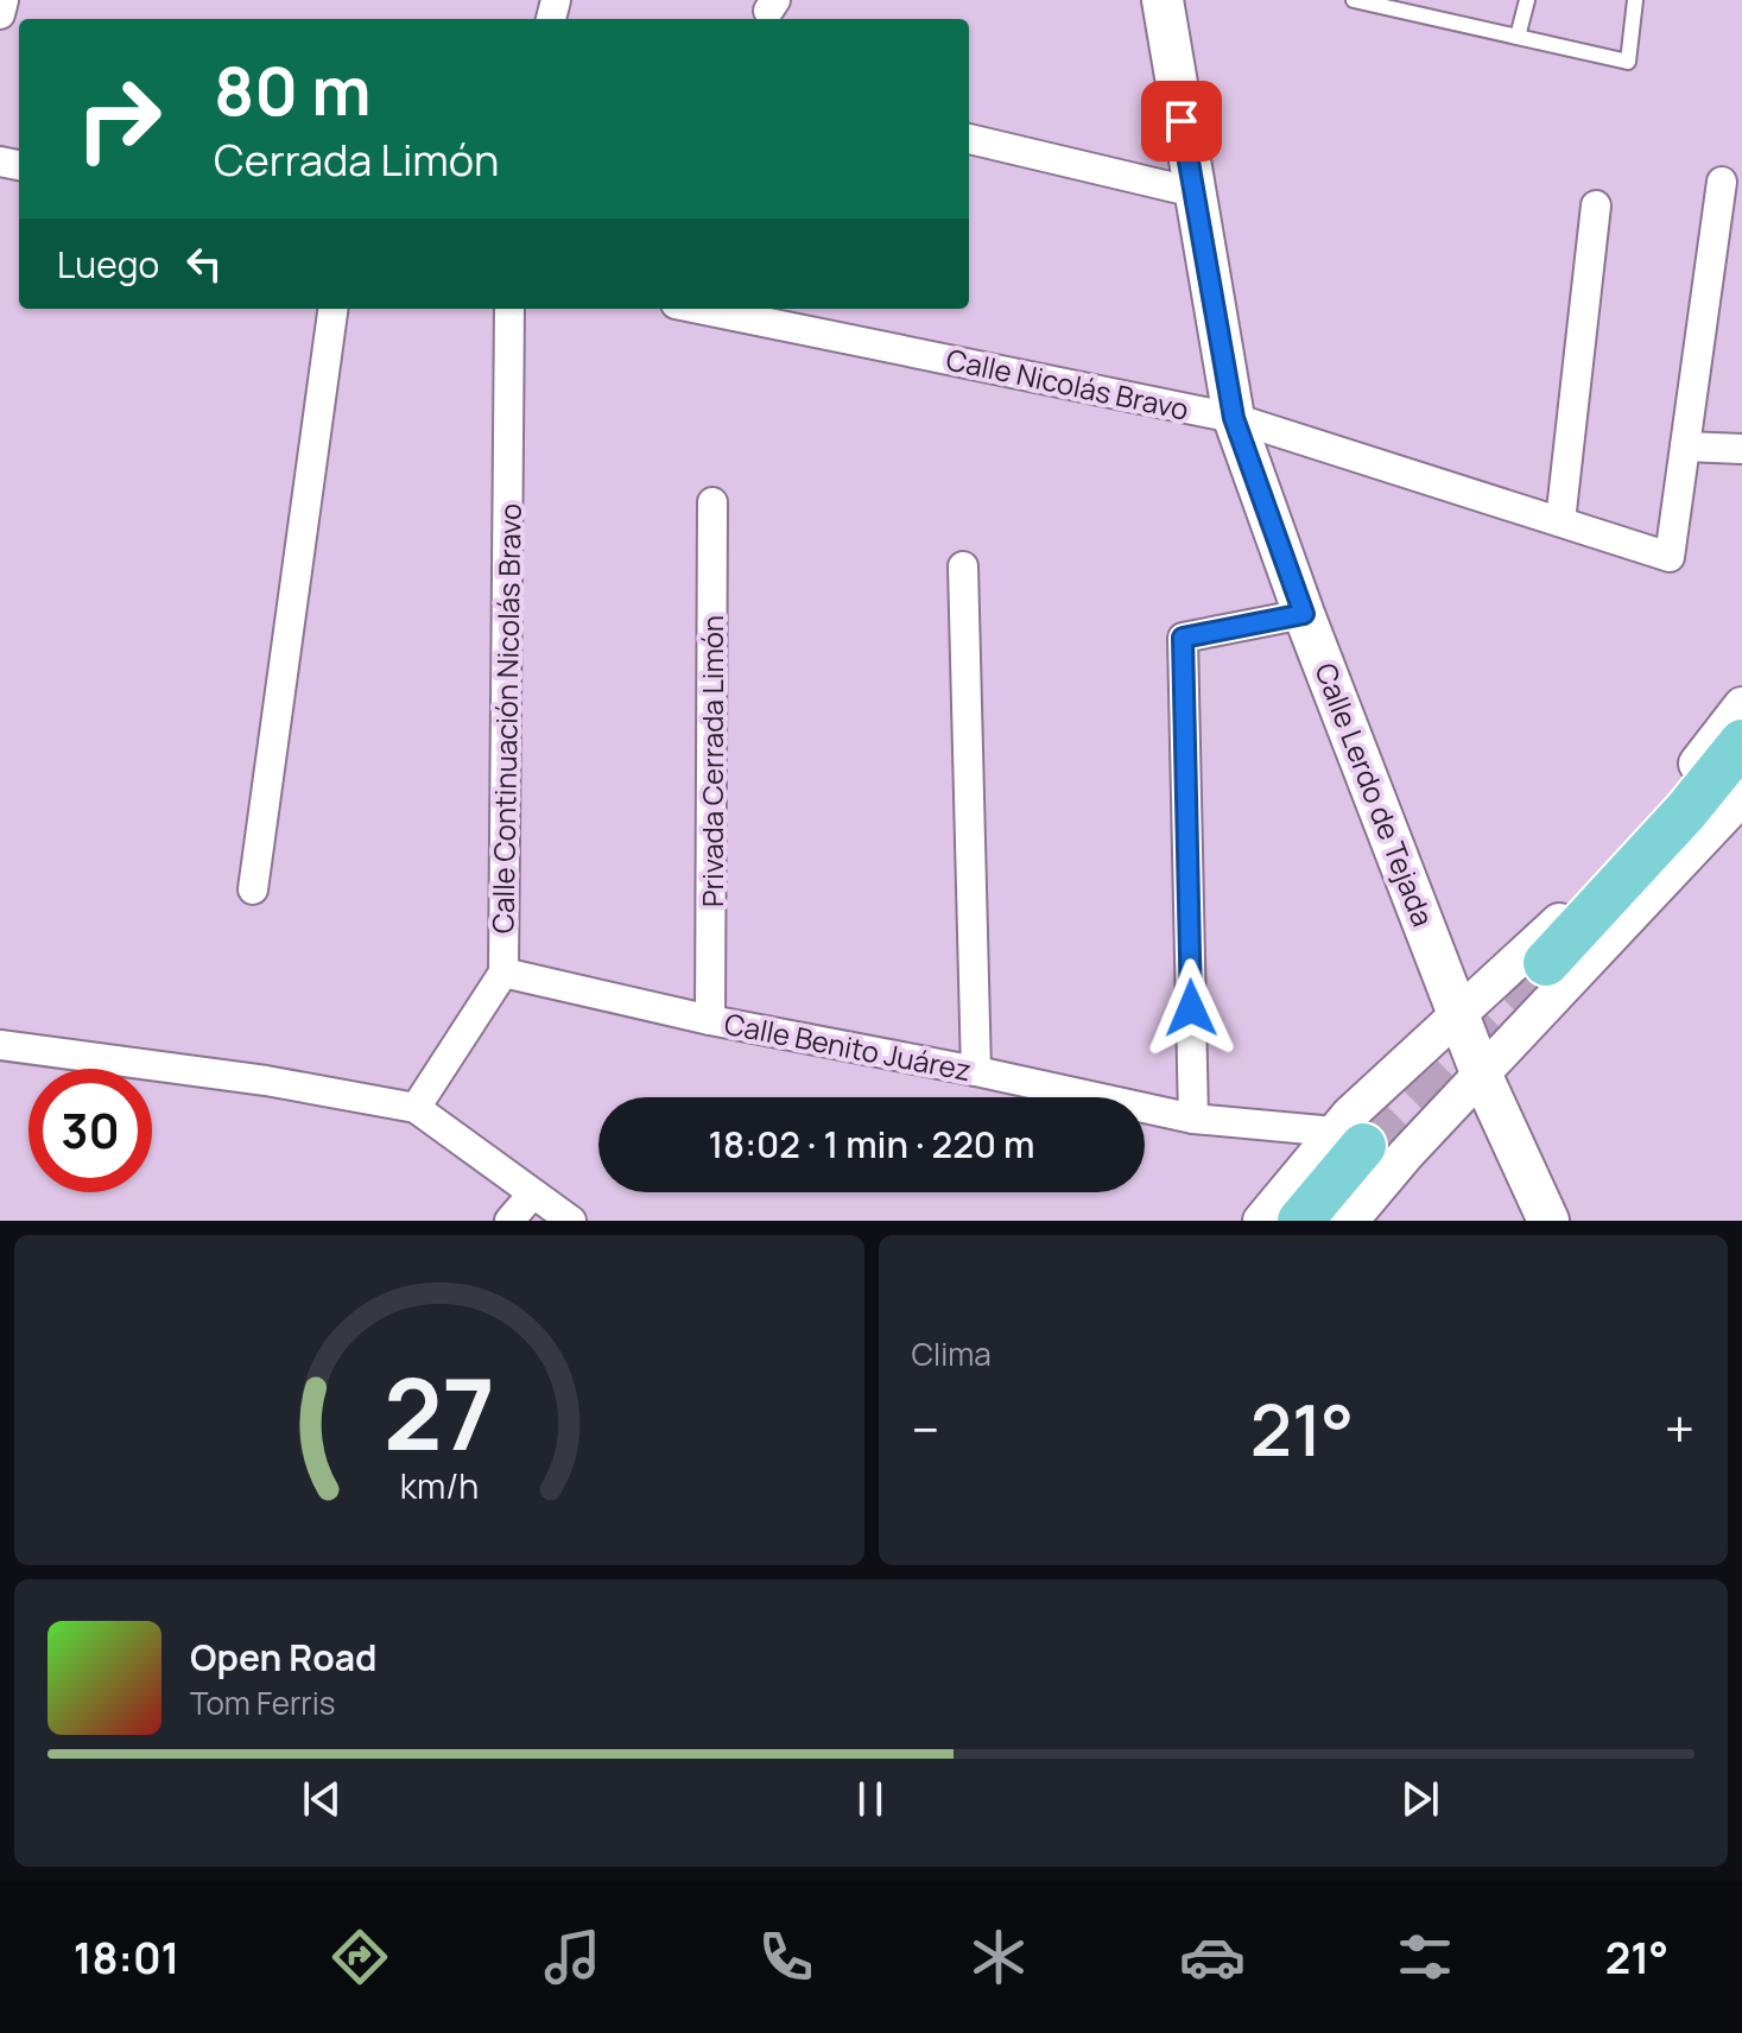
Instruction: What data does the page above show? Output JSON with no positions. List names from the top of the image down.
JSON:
{
  "streets": {
    "main road": ["Calle Lerdo de Tejada"],
    "street": [
      "Calle Nicolás Bravo",
      "Calle Continuación Nicolás Bravo",
      "Privada Cerrada Limón",
      "Calle Benito Juárez"
    ]
  },
  "crossings": [
    ["Calle Nicolás Bravo", "Calle Lerdo de Tejada"],
    ["Calle Continuación Nicolás Bravo", "Calle Benito Juárez"],
    ["Privada Cerrada Limón", "Calle Benito Juárez"]
  ],
  "page": {
    "turn": ["80 m", "Cerrada Limón"],
    "then": "Luego",
    "limit": "30",
    "trip": "18:02 · 1 min · 220 m",
    "tile": "Clima",
    "heat": ["−", "21°", "+"],
    "song": ["Open Road", "Tom Ferris"],
    "tabs": ["18:01", "21°"],
    "gauge": ["27", "km/h"]
  }
}
